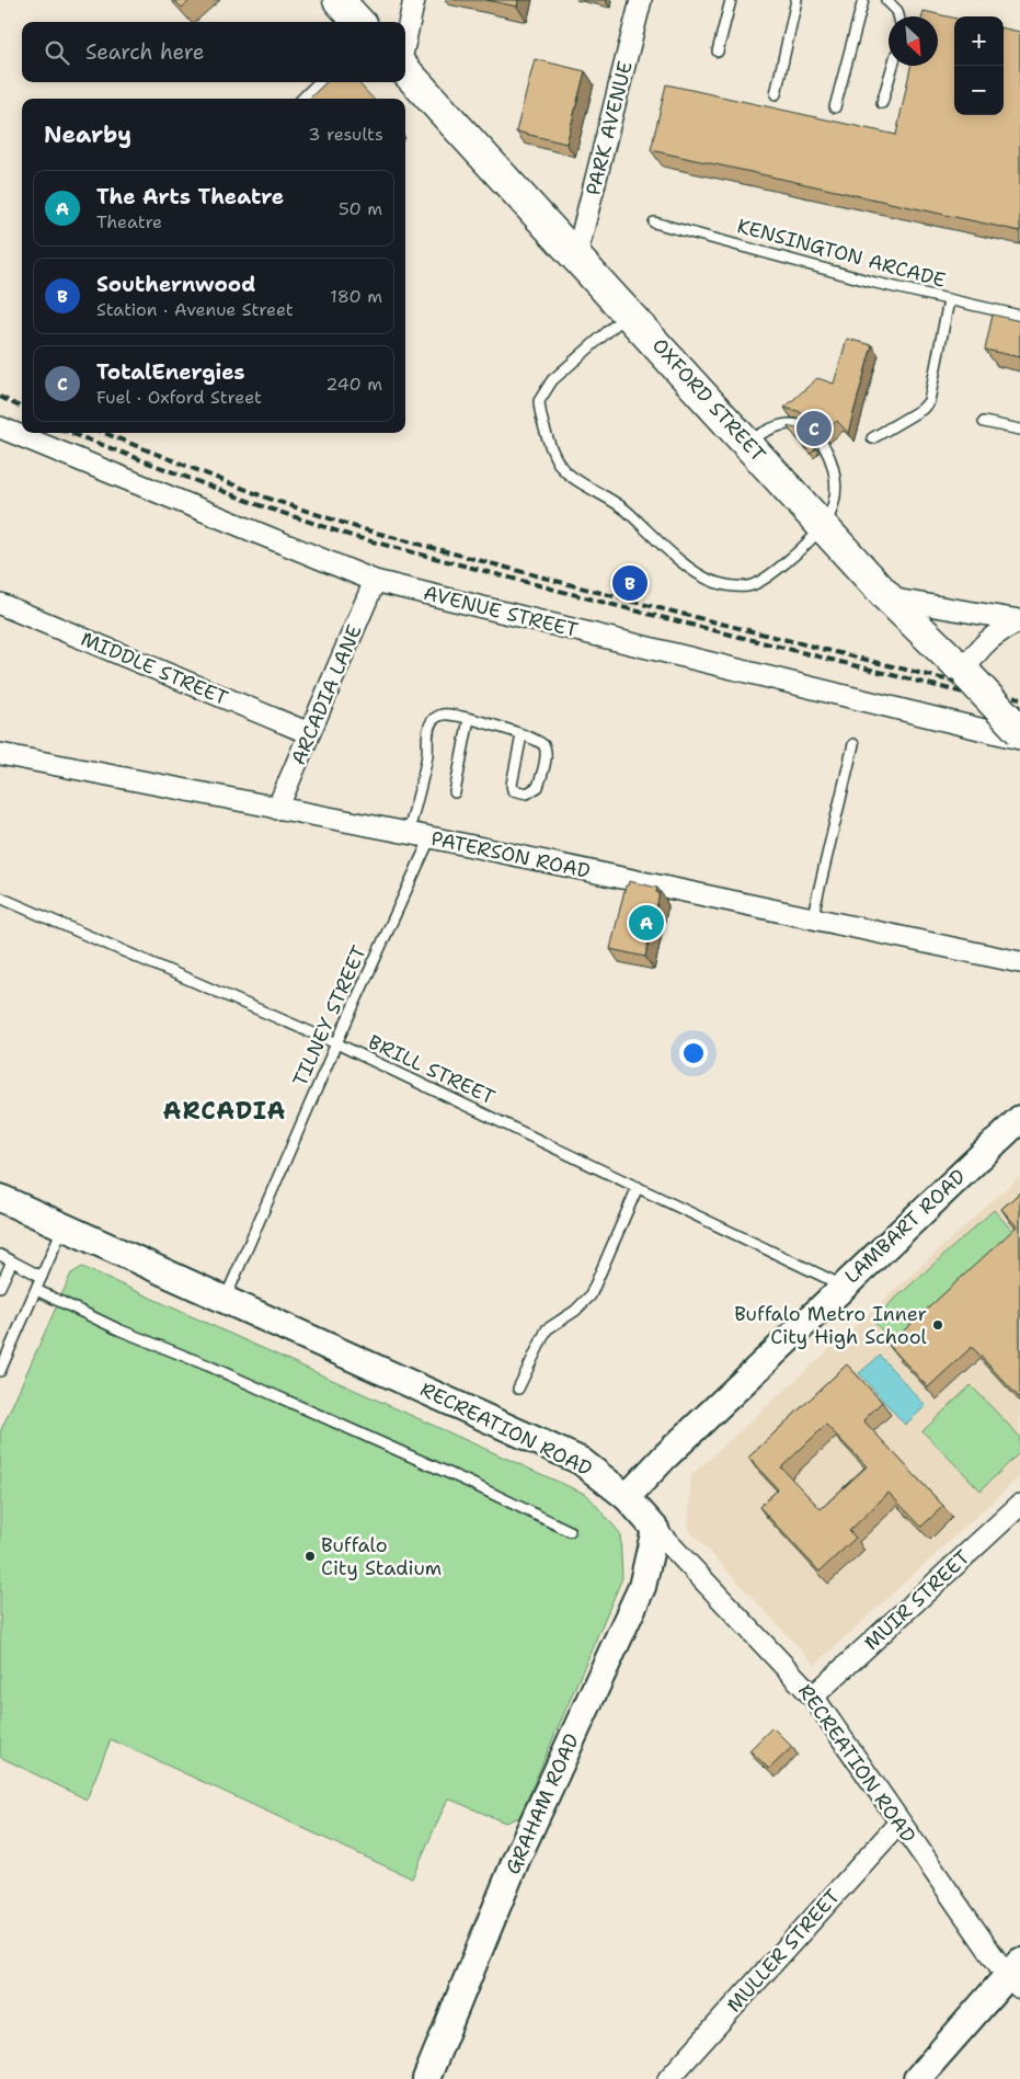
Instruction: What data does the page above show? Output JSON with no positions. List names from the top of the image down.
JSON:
{
  "streets": {
    "main road": ["OXFORD STREET"],
    "street": [
      "PARK AVENUE",
      "AVENUE STREET",
      "MIDDLE STREET",
      "ARCADIA LANE",
      "PATERSON ROAD",
      "LAMBART ROAD",
      "RECREATION ROAD",
      "MUIR STREET",
      "GRAHAM ROAD",
      "MULLER STREET"
    ],
    "lane": ["KENSINGTON ARCADE", "TILNEY STREET", "BRILL STREET"]
  },
  "crossings": [
    ["PARK AVENUE", "OXFORD STREET"],
    ["AVENUE STREET", "ARCADIA LANE"],
    ["MIDDLE STREET", "ARCADIA LANE"],
    ["ARCADIA LANE", "PATERSON ROAD"],
    ["PATERSON ROAD", "TILNEY STREET"],
    ["TILNEY STREET", "BRILL STREET"],
    ["TILNEY STREET", "RECREATION ROAD"],
    ["BRILL STREET", "LAMBART ROAD"],
    ["LAMBART ROAD", "RECREATION ROAD"],
    ["RECREATION ROAD", "MUIR STREET"],
    ["RECREATION ROAD", "GRAHAM ROAD"],
    ["RECREATION ROAD", "MULLER STREET"]
  ],
  "districts": ["ARCADIA"],
  "places": ["Buffalo Metro Inner City High School", "Buffalo City Stadium"],
  "north": "bottom right",
  "page": {
    "map_buttons": ["+", "−"],
    "search": "Search here",
    "heading": ["Nearby", "3 results"],
    "list": [
      {
        "mark": "A",
        "name": "The Arts Theatre",
        "note": "Theatre",
        "value": "50 m"
      },
      {
        "mark": "B",
        "name": "Southernwood",
        "note": "Station · Avenue Street",
        "value": "180 m"
      },
      {
        "mark": "C",
        "name": "TotalEnergies",
        "note": "Fuel · Oxford Street",
        "value": "240 m"
      }
    ],
    "pins": ["C", "B", "A"]
  }
}
